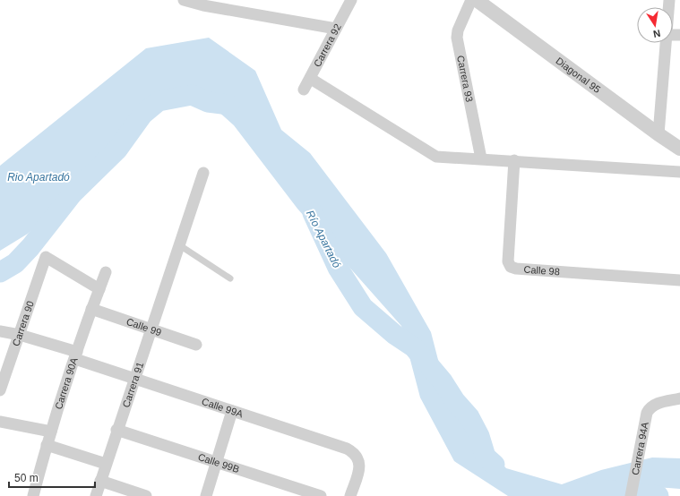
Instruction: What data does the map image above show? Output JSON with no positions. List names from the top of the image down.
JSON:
{
  "streets": {
    "street": [
      "Carrera 92",
      "Diagonal 95",
      "Carrera 93",
      "Calle 98",
      "Carrera 90",
      "Calle 99",
      "Carrera 90A",
      "Carrera 91",
      "Calle 99A",
      "Carrera 94A",
      "Calle 99B"
    ]
  },
  "crossings": [
    ["Carrera 90", "Carrera 90A"],
    ["Carrera 90", "Calle 99A"],
    ["Calle 99", "Carrera 90A"],
    ["Calle 99", "Carrera 91"],
    ["Carrera 90A", "Calle 99A"],
    ["Carrera 91", "Calle 99A"],
    ["Carrera 91", "Calle 99B"]
  ],
  "water": ["Rio Apartadó", "Río Apartadó"],
  "scale_bar": "50 m",
  "north": "bottom"
}
